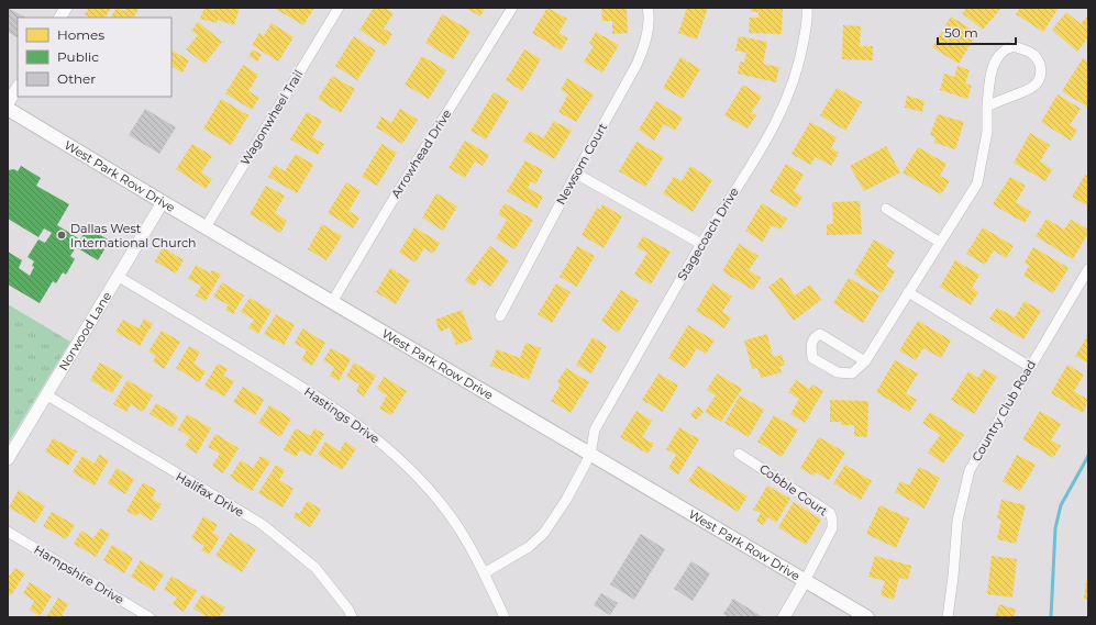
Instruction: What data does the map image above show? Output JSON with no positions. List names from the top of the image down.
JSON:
{
  "streets": {
    "main road": ["West Park Row Drive"],
    "street": [
      "Wagonwheel Trail",
      "Arrowhead Drive",
      "Newsom Court",
      "Stagecoach Drive",
      "Norwood Lane",
      "Country Club Road",
      "Hastings Drive",
      "Cobble Court",
      "Halifax Drive",
      "Hampshire Drive"
    ]
  },
  "crossings": [
    ["Wagonwheel Trail", "West Park Row Drive"],
    ["Arrowhead Drive", "West Park Row Drive"],
    ["West Park Row Drive", "Stagecoach Drive"],
    ["West Park Row Drive", "Norwood Lane"],
    ["West Park Row Drive", "Cobble Court"],
    ["Stagecoach Drive", "Hastings Drive"],
    ["Norwood Lane", "Hastings Drive"],
    ["Norwood Lane", "Halifax Drive"]
  ],
  "places": ["Dallas West International Church"],
  "legend": ["Homes", "Public", "Other"],
  "scale_bar": "50 m"
}
